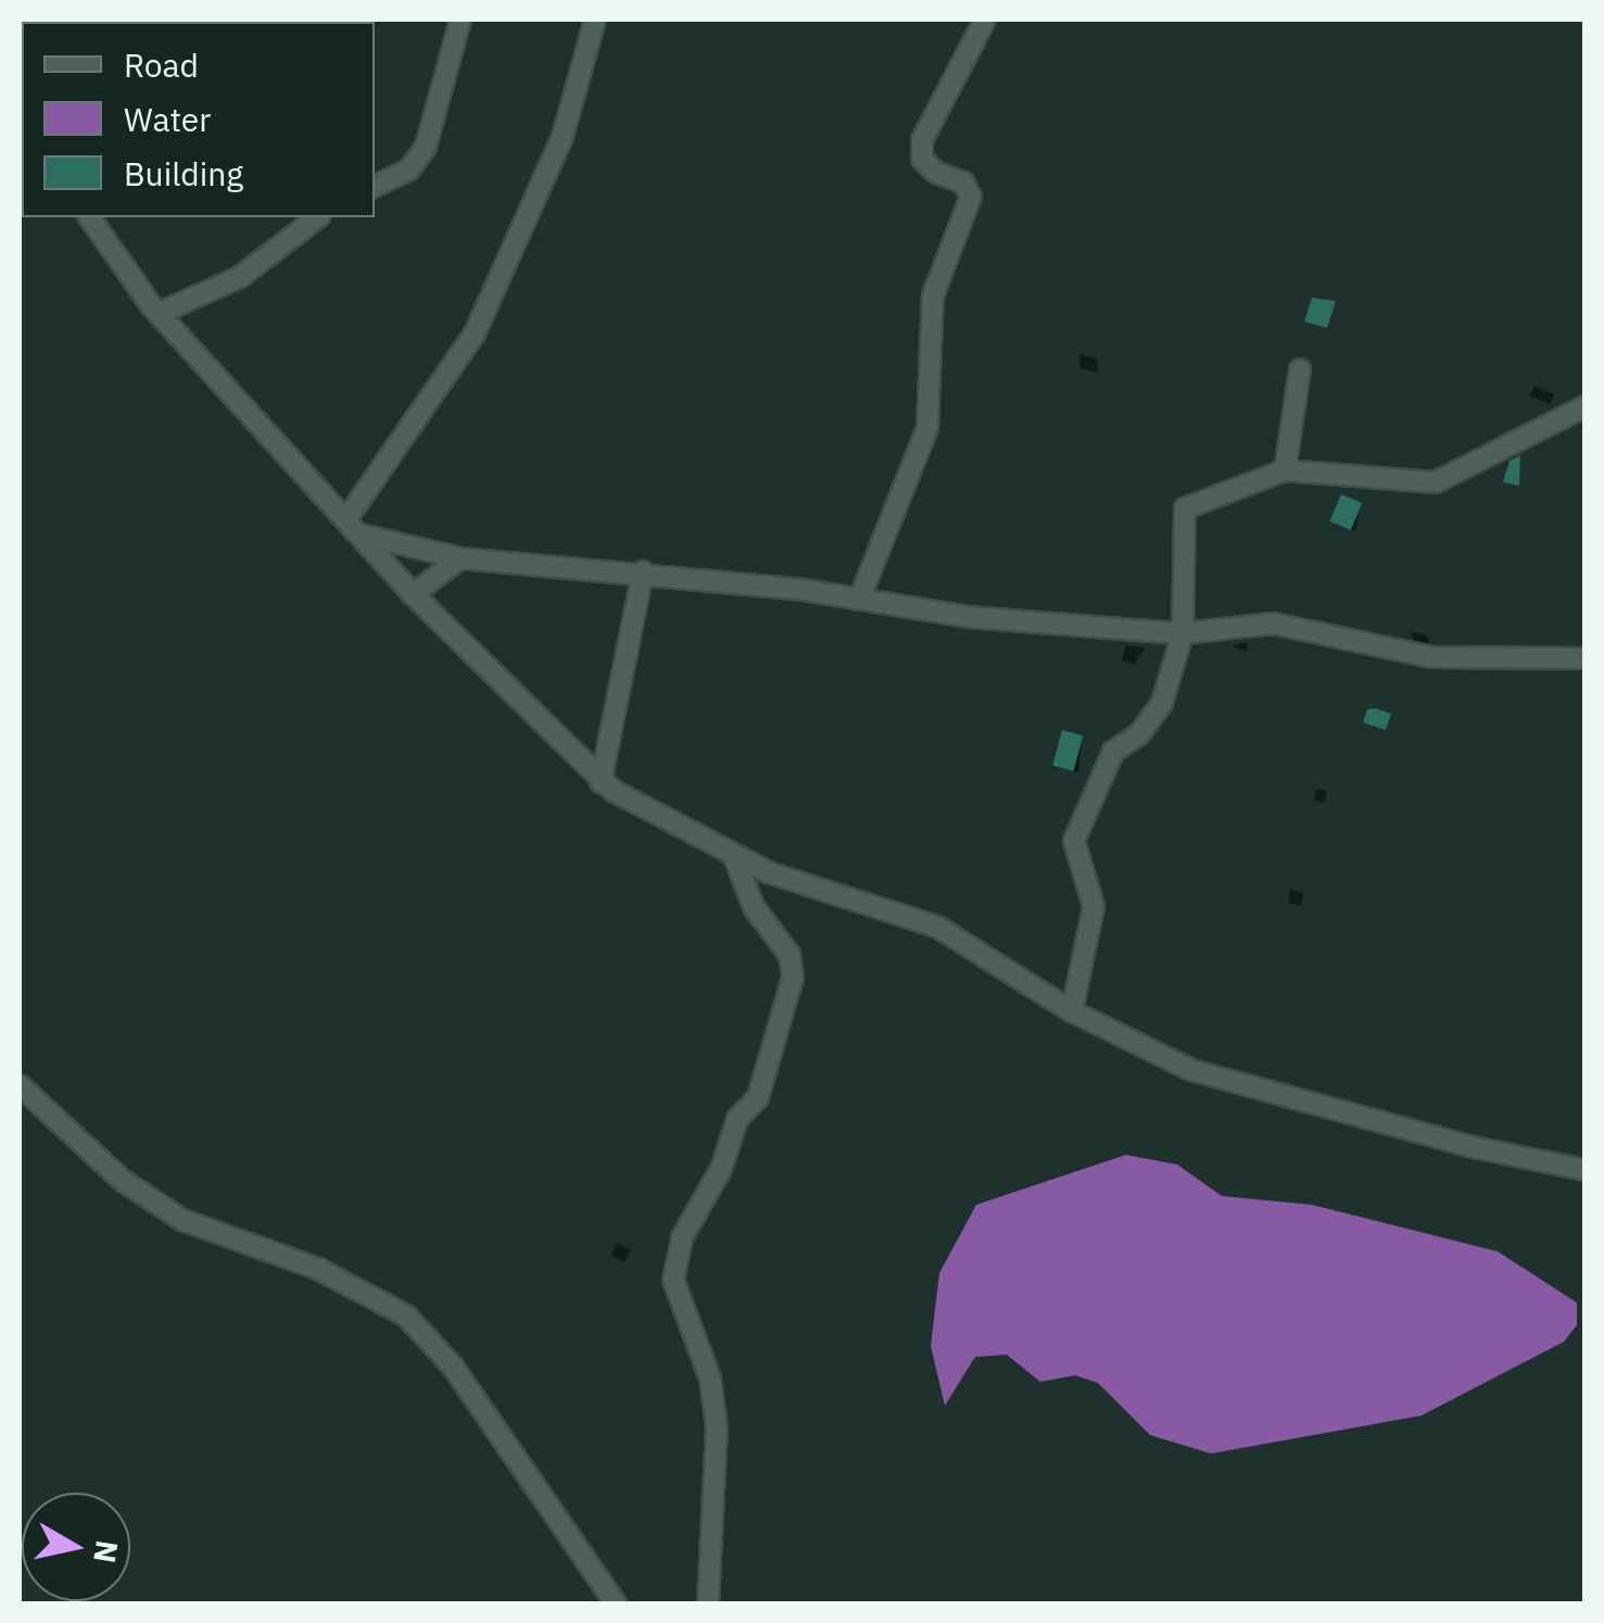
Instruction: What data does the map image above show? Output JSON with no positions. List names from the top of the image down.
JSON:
{
  "legend": ["Road", "Water", "Building"],
  "north": "right"
}
